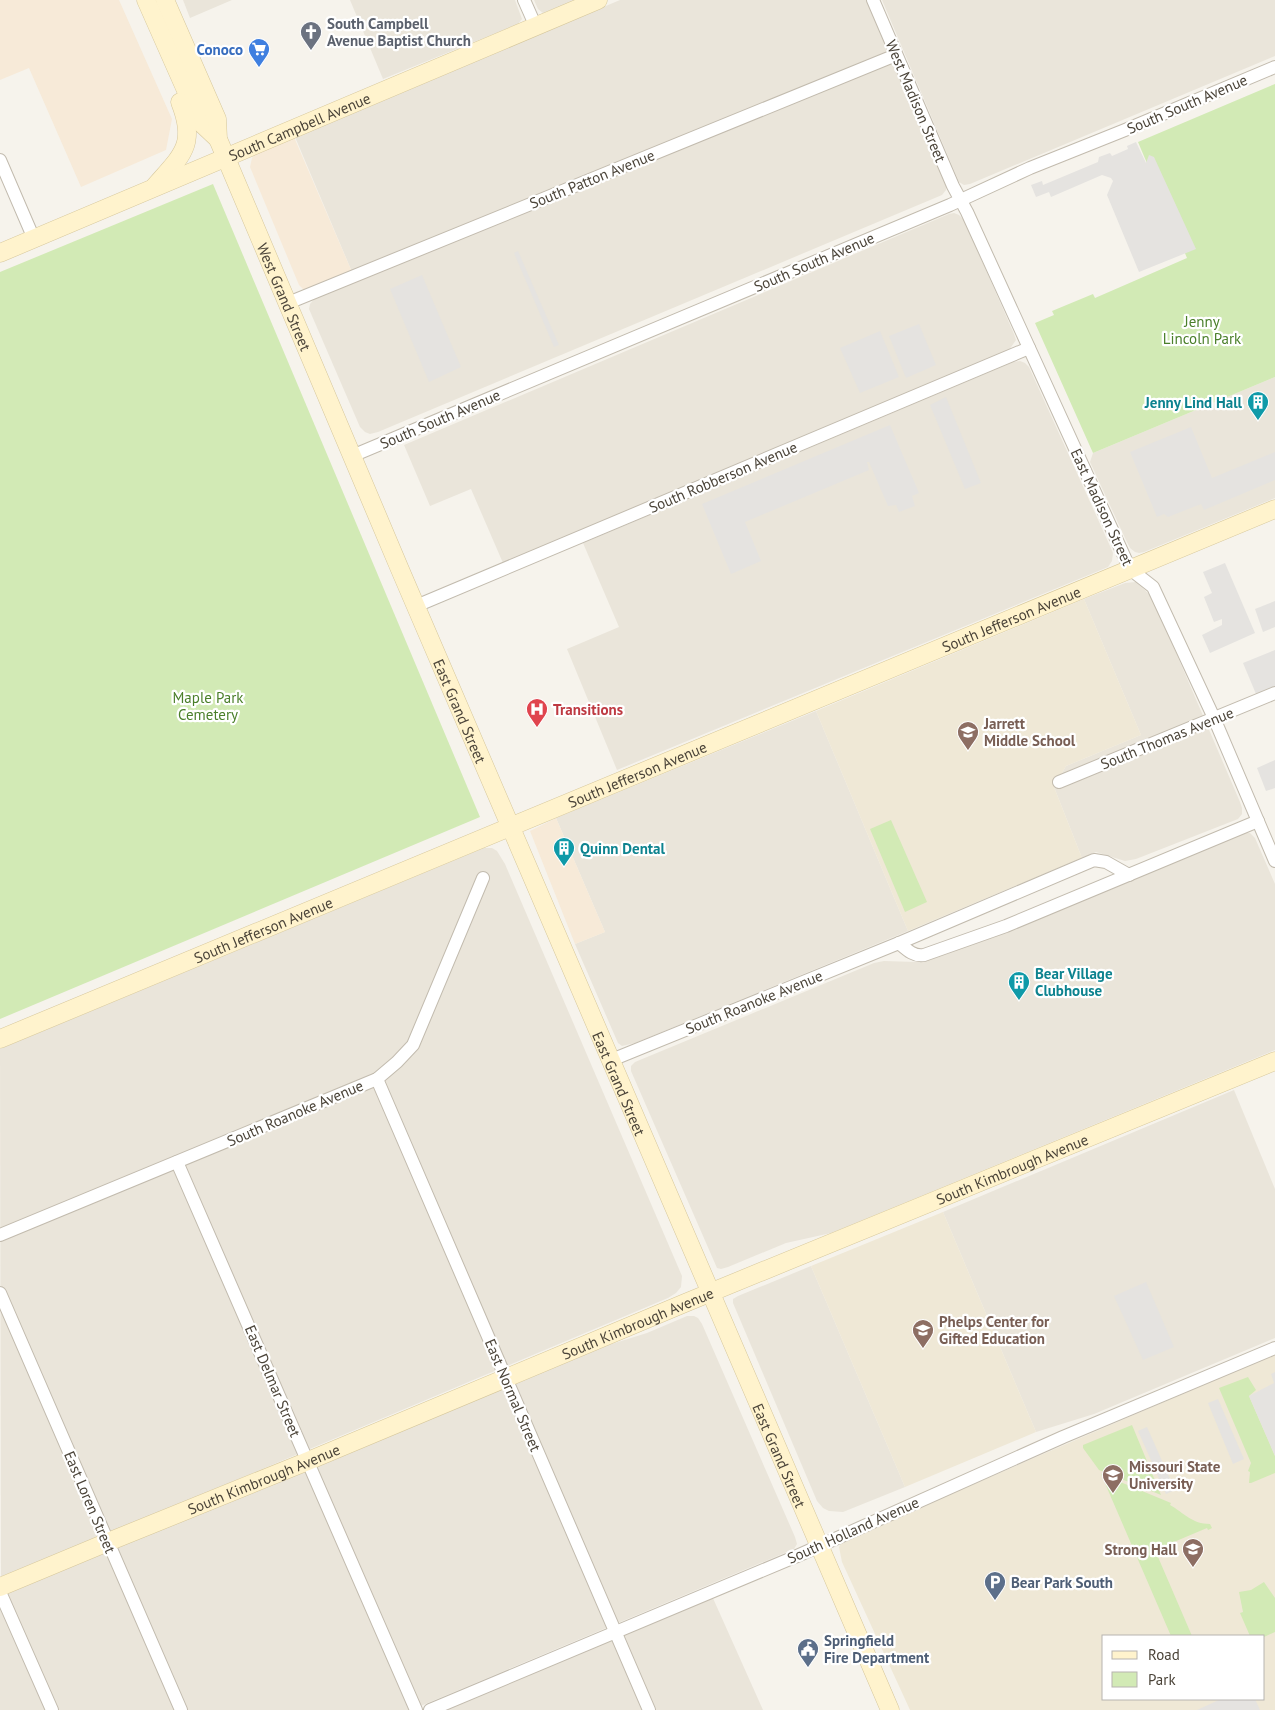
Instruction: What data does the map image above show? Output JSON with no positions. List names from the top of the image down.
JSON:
{
  "streets": {
    "main road": [
      "South Campbell Avenue",
      "West Grand Street",
      "South Jefferson Avenue",
      "East Grand Street",
      "South Kimbrough Avenue"
    ],
    "street": [
      "West Madison Street",
      "South South Avenue",
      "South Patton Avenue",
      "South Robberson Avenue",
      "East Madison Street",
      "South Thomas Avenue",
      "South Roanoke Avenue",
      "East Delmar Street",
      "East Normal Street",
      "East Loren Street",
      "South Holland Avenue"
    ]
  },
  "crossings": [
    ["West Madison Street", "South South Avenue"],
    ["West Madison Street", "South Patton Avenue"],
    ["West Madison Street", "East Madison Street"],
    ["South South Avenue", "West Grand Street"],
    ["South South Avenue", "East Madison Street"],
    ["South South Avenue", "East Grand Street"],
    ["South Campbell Avenue", "West Grand Street"],
    ["South Patton Avenue", "West Grand Street"],
    ["West Grand Street", "East Grand Street"],
    ["South Robberson Avenue", "East Madison Street"],
    ["South Robberson Avenue", "East Grand Street"],
    ["East Madison Street", "South Jefferson Avenue"],
    ["East Madison Street", "South Thomas Avenue"],
    ["South Jefferson Avenue", "East Grand Street"],
    ["East Grand Street", "South Roanoke Avenue"],
    ["East Grand Street", "South Kimbrough Avenue"],
    ["East Grand Street", "South Holland Avenue"],
    ["South Roanoke Avenue", "East Delmar Street"],
    ["South Roanoke Avenue", "East Normal Street"],
    ["South Kimbrough Avenue", "East Delmar Street"],
    ["South Kimbrough Avenue", "East Normal Street"],
    ["South Kimbrough Avenue", "East Loren Street"],
    ["East Normal Street", "South Holland Avenue"]
  ],
  "parks": ["Jenny Lincoln Park", "Maple Park Cemetery"],
  "places": {
    "church": ["South Campbell Avenue Baptist Church"],
    "supermarket": ["Conoco"],
    "building": ["Jenny Lind Hall", "Quinn Dental", "Bear Village Clubhouse"],
    "hospital": ["Transitions"],
    "school or university": [
      "Jarrett Middle School",
      "Phelps Center for Gifted Education",
      "Missouri State University",
      "Strong Hall"
    ],
    "parking": ["Bear Park South"],
    "public building": ["Springfield Fire Department"]
  },
  "legend": ["Road", "Park"]
}
